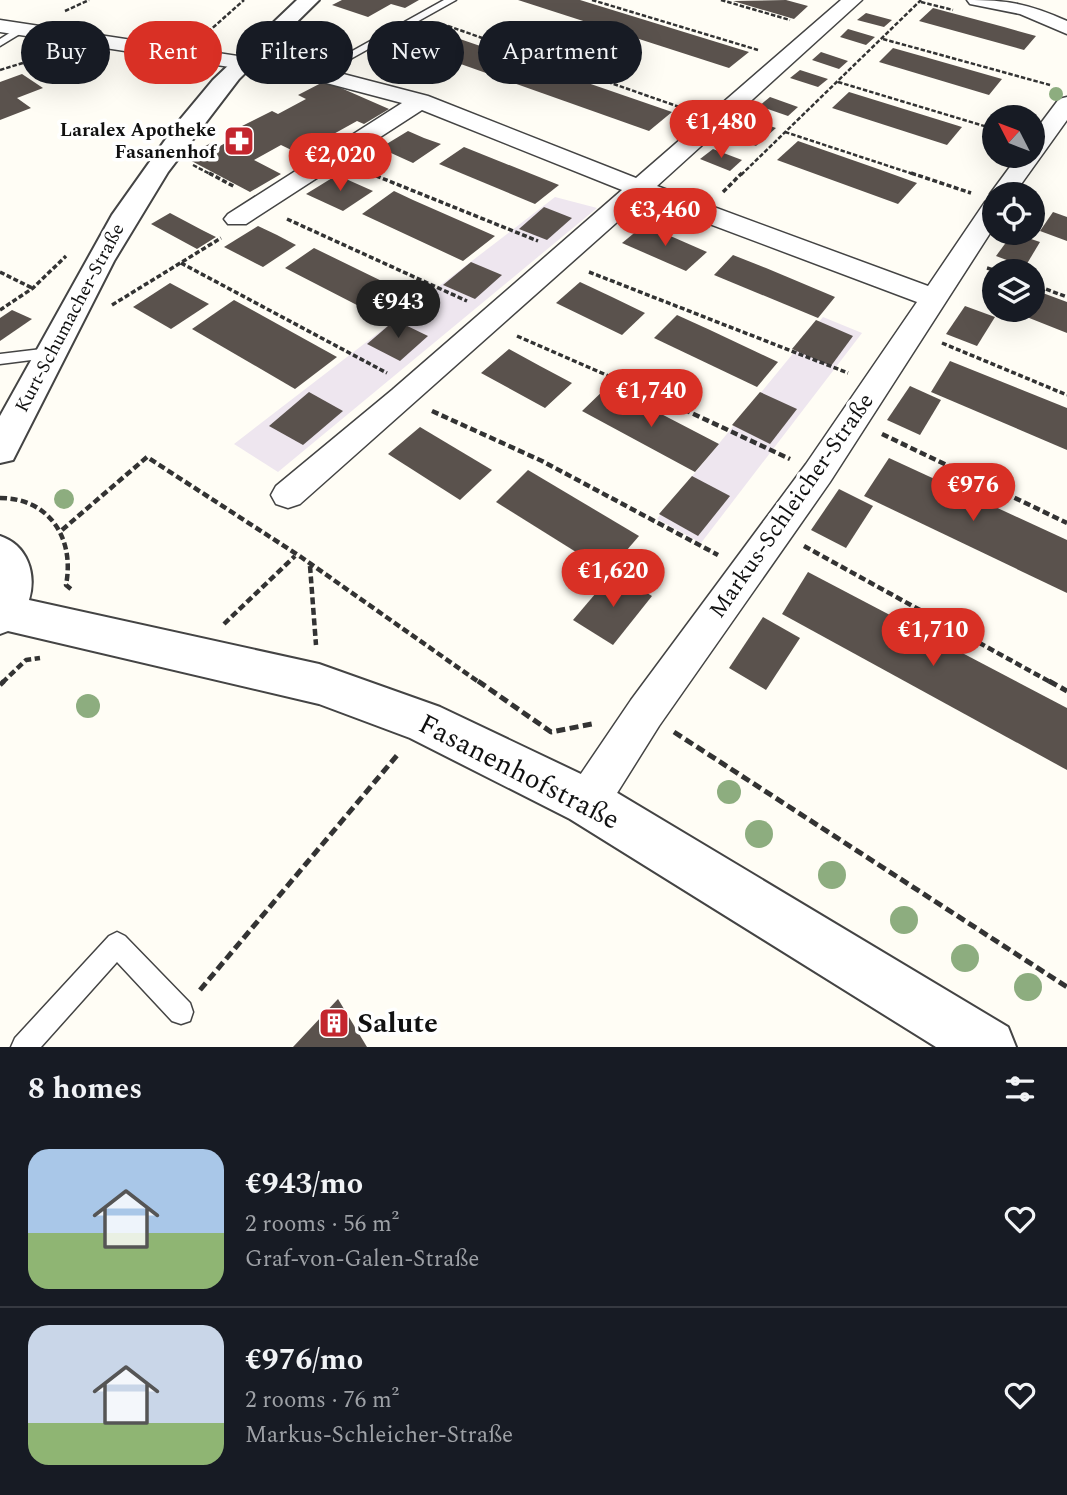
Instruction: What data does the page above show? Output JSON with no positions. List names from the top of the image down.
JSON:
{
  "streets": {
    "street": ["Kurt-Schumacher-Straße", "Markus-Schleicher-Straße", "Fasanenhofstraße"]
  },
  "crossings": [
    ["Markus-Schleicher-Straße", "Fasanenhofstraße"]
  ],
  "places": {
    "pharmacy": ["Laralex Apotheke Fasanenhof"],
    "building": ["Salute"]
  },
  "north": "top left",
  "page": {
    "chip": [
      "Buy",
      "Rent",
      "Filters",
      "New",
      "Apartment"
    ],
    "price": [
      "€1,480",
      "€2,020",
      "€3,460",
      "€943",
      "€1,740",
      "€976",
      "€1,620",
      "€1,710"
    ],
    "heading": "8 homes",
    "list": [
      {
        "name": "€943/mo",
        "note": "2 rooms · 56 m² · Graf-von-Galen-Straße"
      },
      {
        "name": "€976/mo",
        "note": "2 rooms · 76 m² · Markus-Schleicher-Straße"
      }
    ]
  }
}
